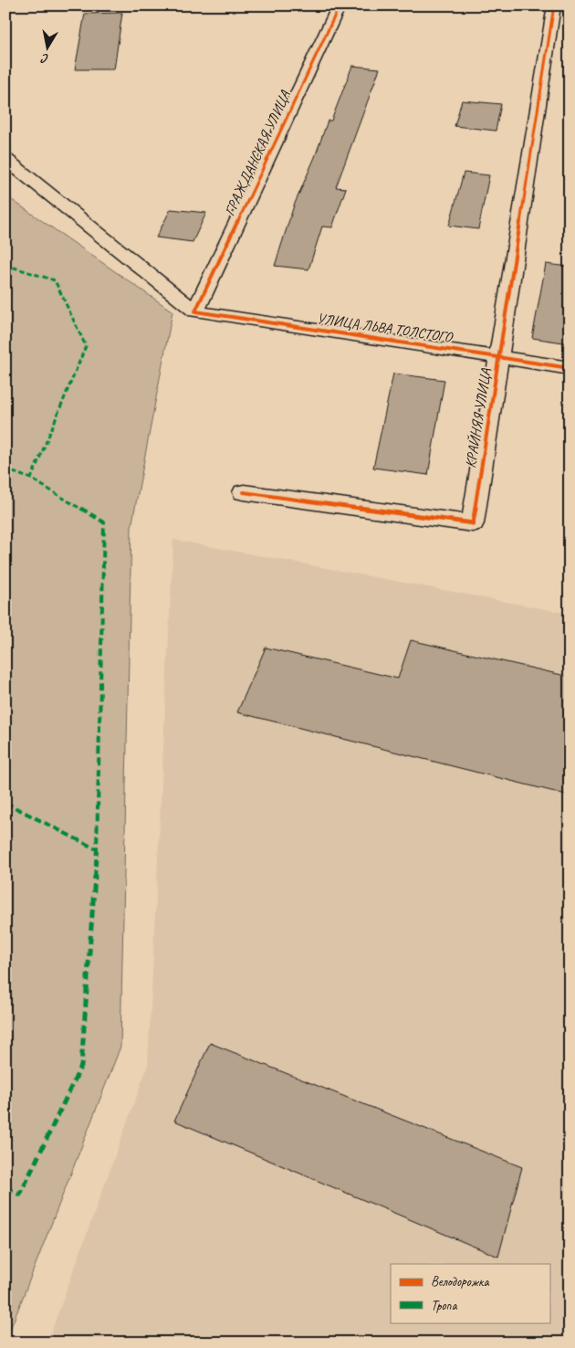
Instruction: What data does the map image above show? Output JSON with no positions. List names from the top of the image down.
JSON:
{
  "streets": {
    "street": ["ГРАЖДАНСКАЯ УЛИЦА", "УЛИЦА ЛЬВА ТОЛСТОГО", "КРАЙНЯЯ УЛИЦА"]
  },
  "crossings": [
    ["ГРАЖДАНСКАЯ УЛИЦА", "УЛИЦА ЛЬВА ТОЛСТОГО"],
    ["УЛИЦА ЛЬВА ТОЛСТОГО", "КРАЙНЯЯ УЛИЦА"]
  ],
  "legend": ["Велодорожка", "Тропа"],
  "north": "bottom"
}
